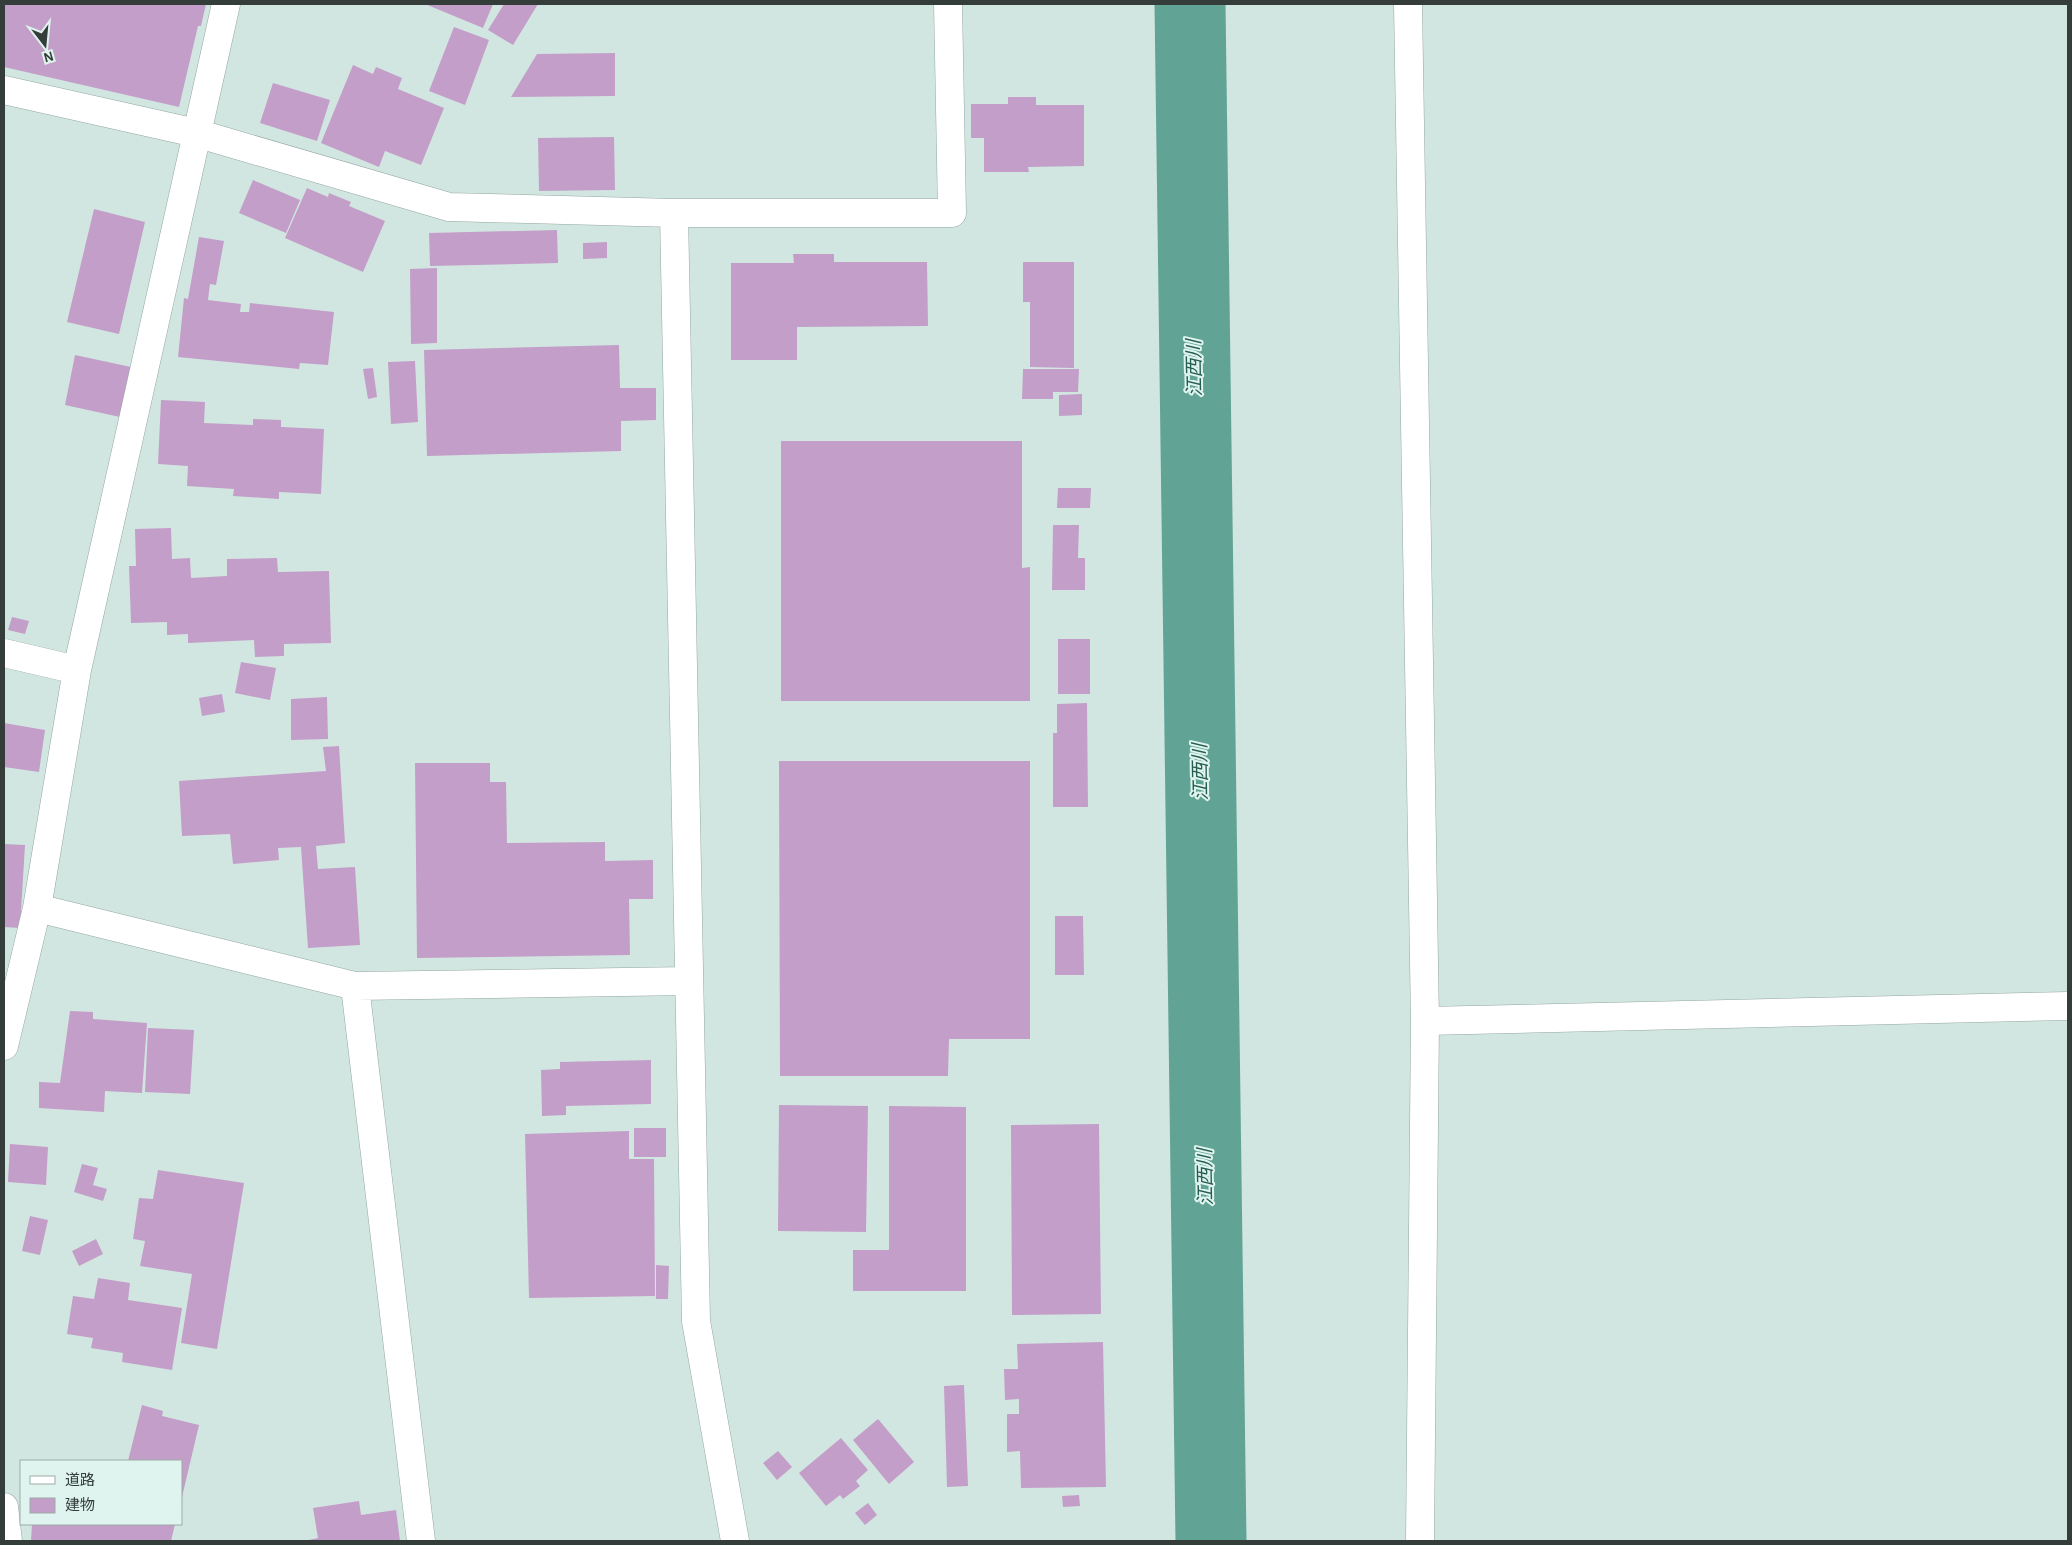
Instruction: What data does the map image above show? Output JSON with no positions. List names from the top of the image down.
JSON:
{
  "water": ["江西川"],
  "legend": ["道路", "建物"],
  "north": "bottom"
}
